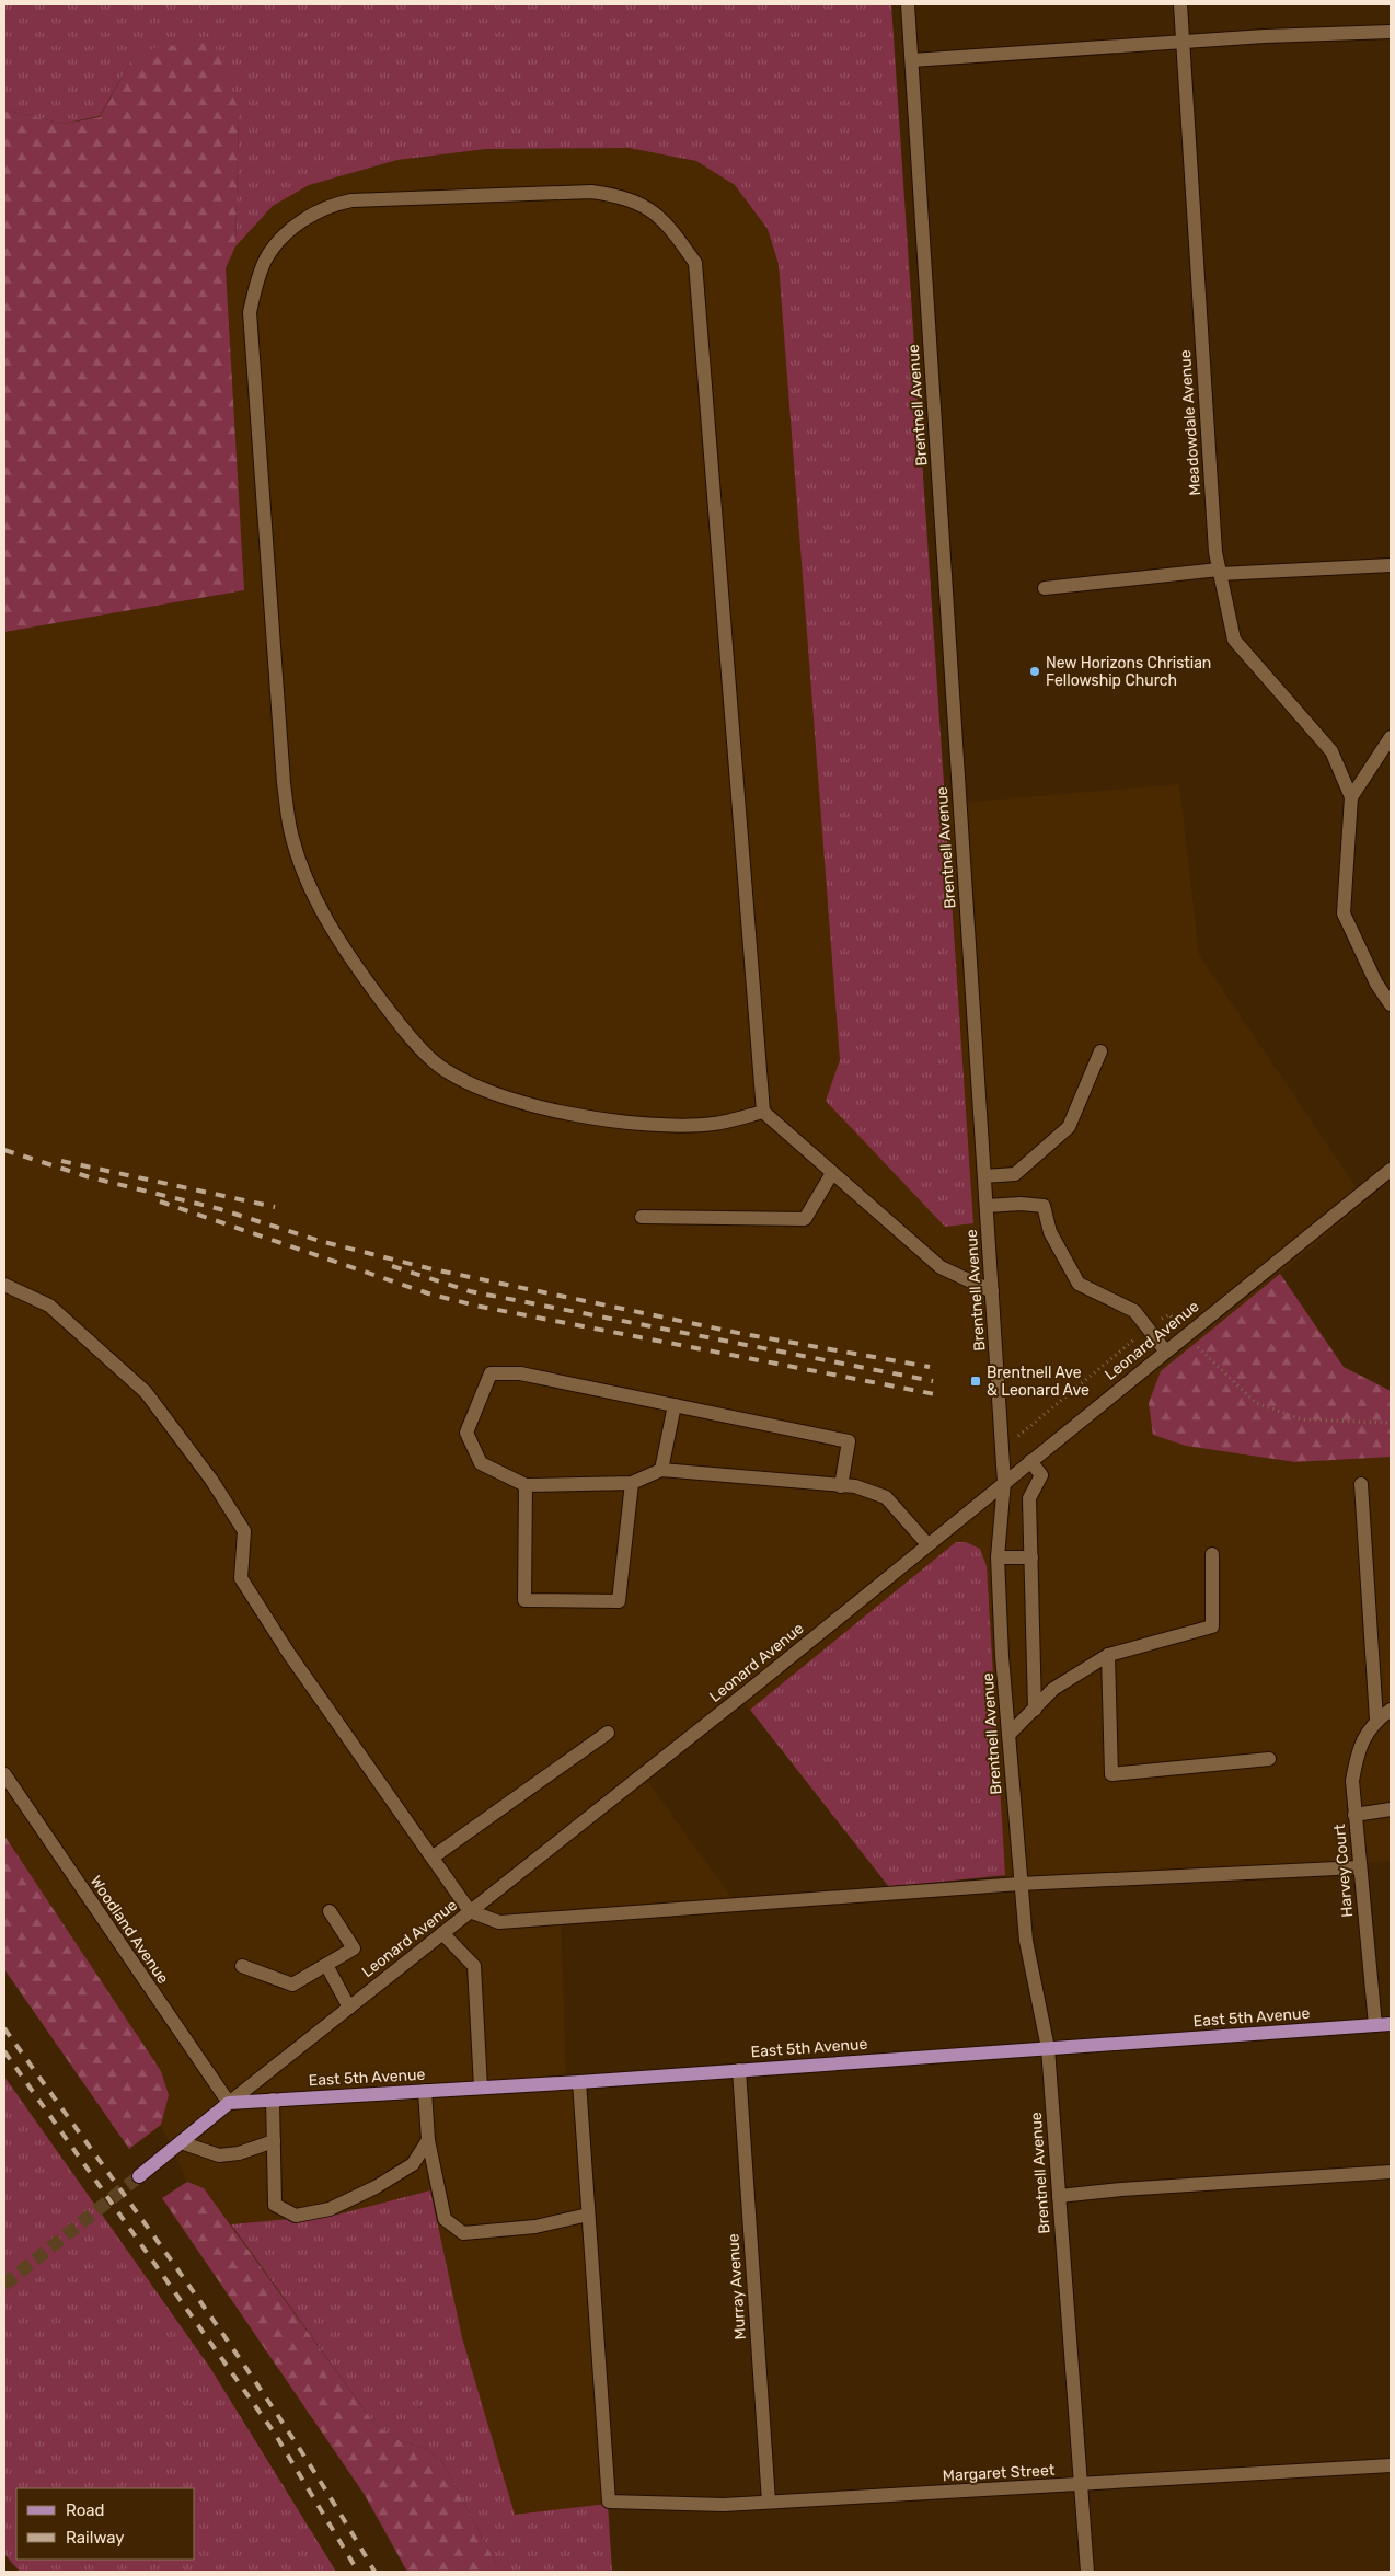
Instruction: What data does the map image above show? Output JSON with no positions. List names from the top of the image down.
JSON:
{
  "streets": {
    "main road": ["Leonard Avenue", "East 5th Avenue"],
    "street": [
      "Brentnell Avenue",
      "Meadowdale Avenue",
      "Harvey Court",
      "Woodland Avenue",
      "Murray Avenue",
      "Margaret Street"
    ]
  },
  "crossings": [
    ["Brentnell Avenue", "Leonard Avenue"],
    ["Brentnell Avenue", "East 5th Avenue"],
    ["Brentnell Avenue", "Margaret Street"],
    ["Leonard Avenue", "Woodland Avenue"],
    ["Leonard Avenue", "East 5th Avenue"],
    ["Harvey Court", "East 5th Avenue"],
    ["Woodland Avenue", "East 5th Avenue"],
    ["East 5th Avenue", "Murray Avenue"],
    ["Murray Avenue", "Margaret Street"]
  ],
  "places": {
    "other": ["New Horizons Christian Fellowship Church"],
    "transit": ["Brentnell Ave & Leonard Ave"]
  },
  "legend": ["Road", "Railway"]
}
